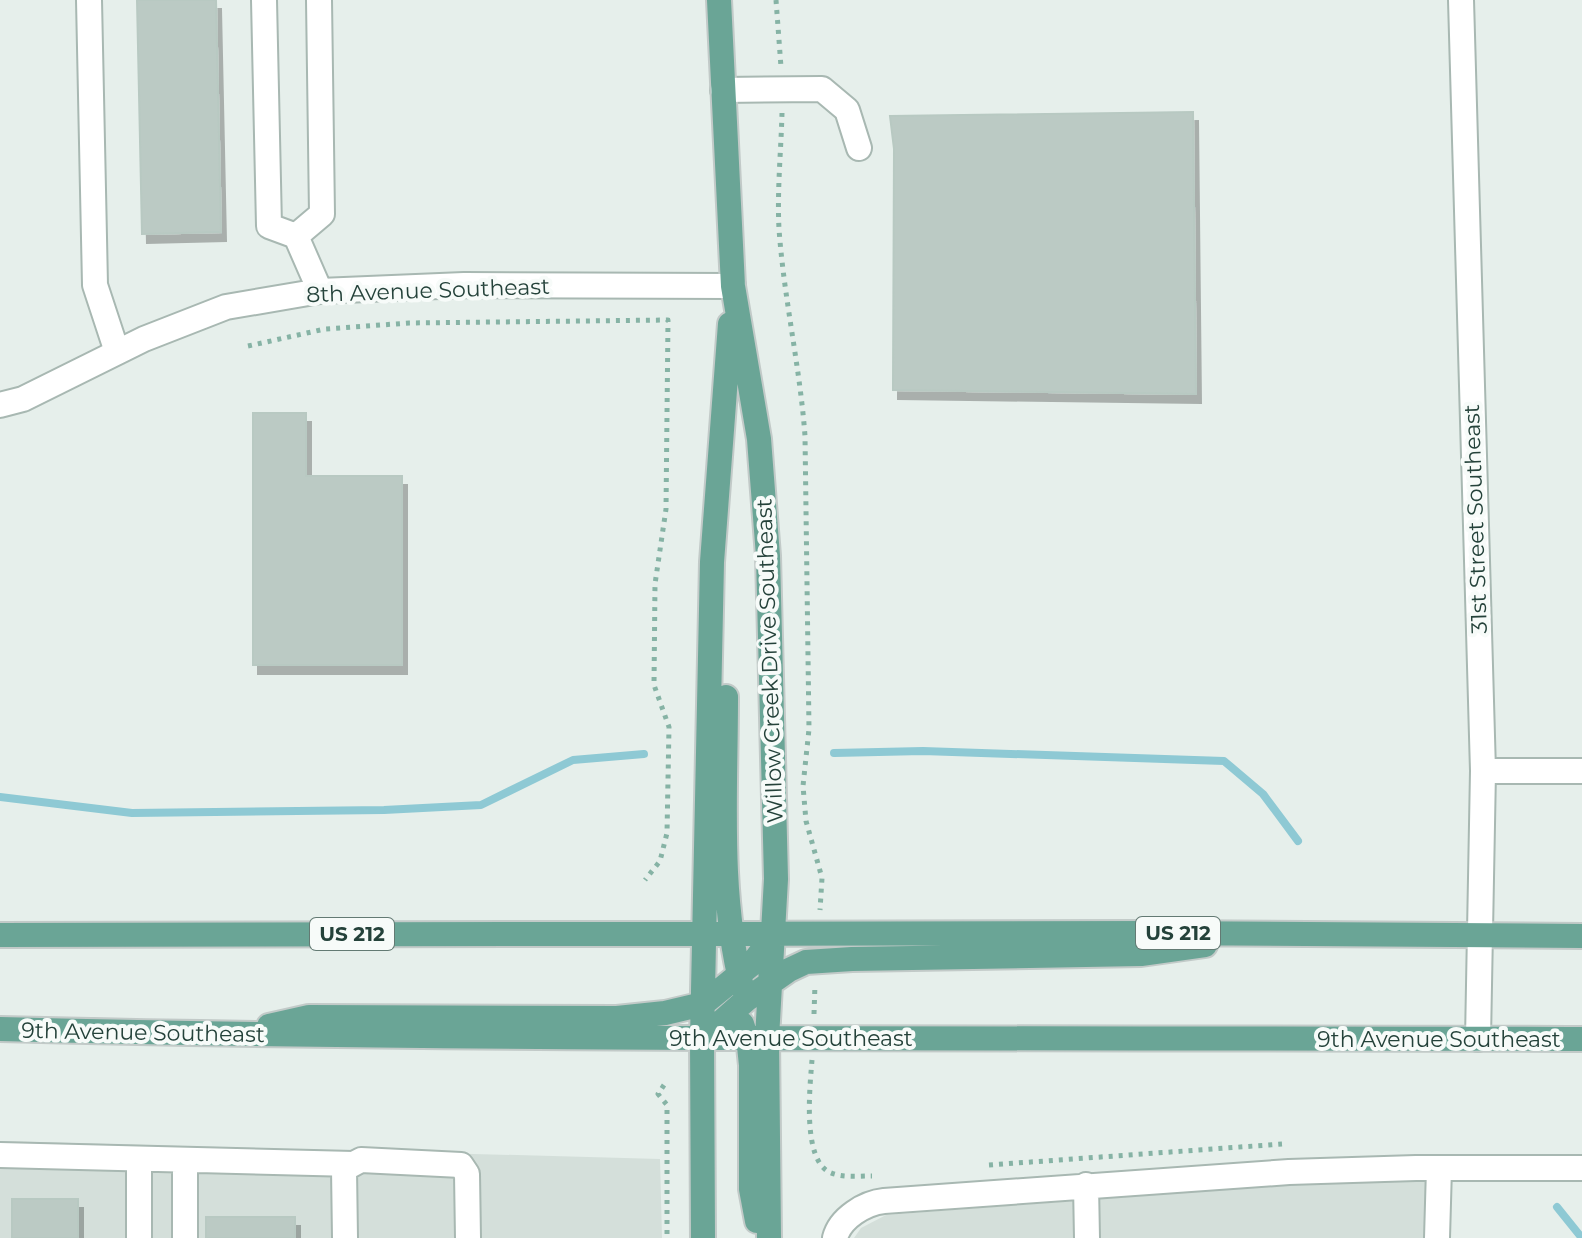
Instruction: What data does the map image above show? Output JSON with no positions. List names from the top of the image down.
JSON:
{
  "streets": {
    "main road": ["Willow Creek Drive Southeast", "US 212", "9th Avenue Southeast"],
    "street": ["8th Avenue Southeast", "31st Street Southeast"]
  },
  "crossings": [
    ["8th Avenue Southeast", "Willow Creek Drive Southeast"],
    ["31st Street Southeast", "US 212"],
    ["31st Street Southeast", "9th Avenue Southeast"],
    ["Willow Creek Drive Southeast", "US 212"],
    ["Willow Creek Drive Southeast", "9th Avenue Southeast"]
  ]
}
